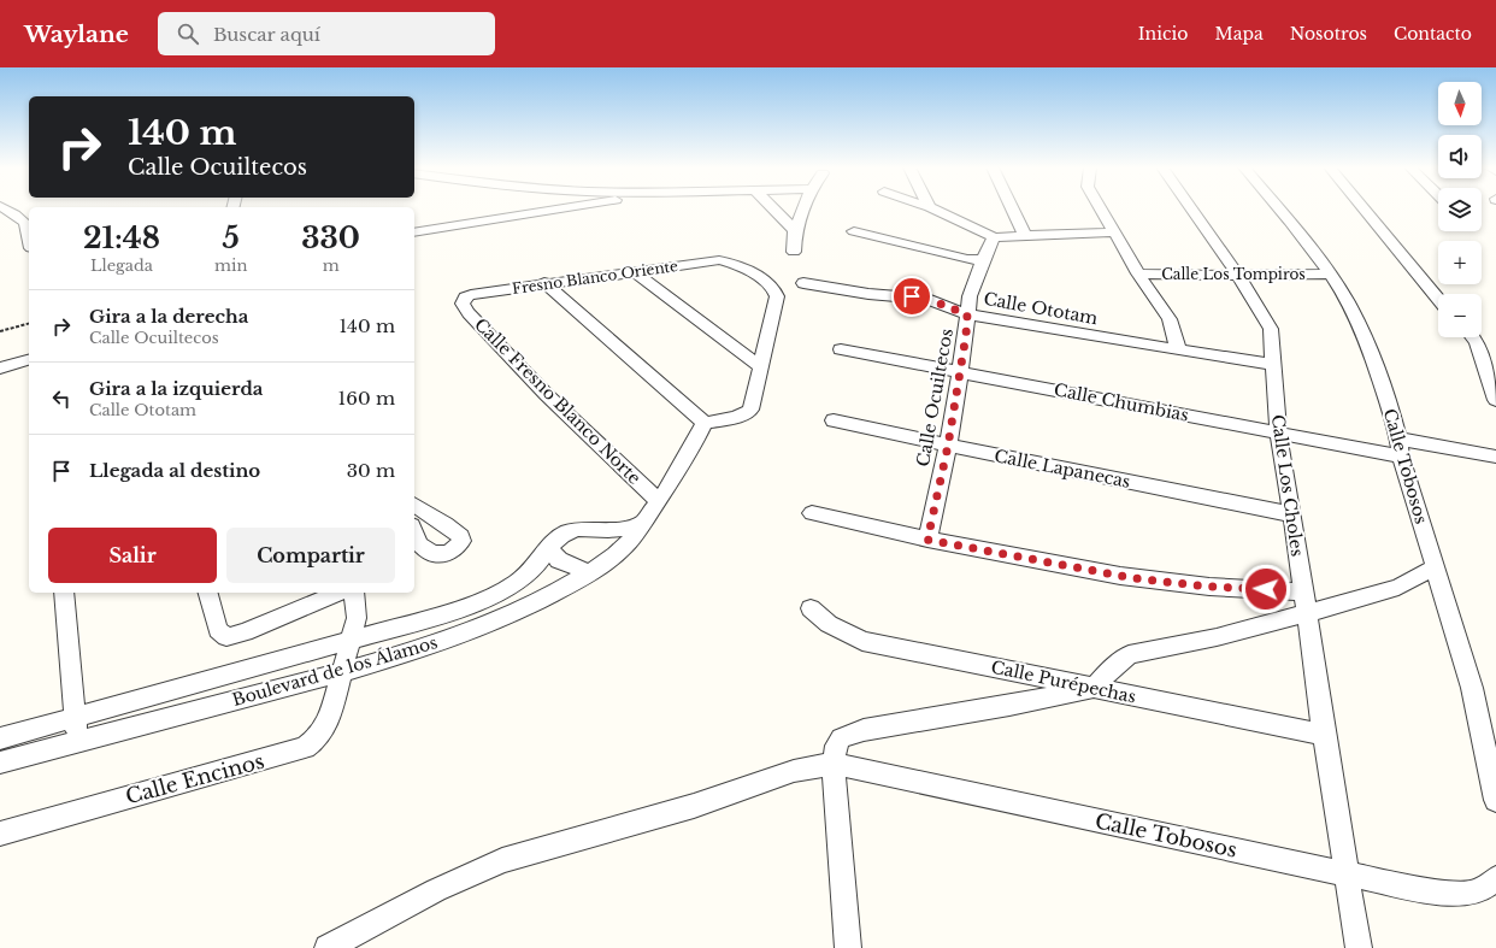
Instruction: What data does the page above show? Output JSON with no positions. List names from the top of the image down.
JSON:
{
  "streets": {
    "street": [
      "Calle Los Tompiros",
      "Fresno Blanco Oriente",
      "Calle Ototam",
      "Calle Ocuiltecos",
      "Calle Fresno Blanco Norte",
      "Calle Chumbias",
      "Calle Tobosos",
      "Calle Lapanecas",
      "Calle Los Choles",
      "Boulevard de los Álamos",
      "Calle Purépechas",
      "Calle Encinos"
    ]
  },
  "crossings": [
    ["Calle Los Tompiros", "Calle Tobosos"],
    ["Calle Los Tompiros", "Calle Los Choles"],
    ["Fresno Blanco Oriente", "Calle Fresno Blanco Norte"],
    ["Calle Ototam", "Calle Ocuiltecos"],
    ["Calle Ototam", "Calle Los Choles"],
    ["Calle Ocuiltecos", "Calle Chumbias"],
    ["Calle Ocuiltecos", "Calle Lapanecas"],
    ["Calle Fresno Blanco Norte", "Boulevard de los Álamos"],
    ["Calle Chumbias", "Calle Tobosos"],
    ["Calle Chumbias", "Calle Los Choles"],
    ["Calle Tobosos", "Calle Los Choles"],
    ["Calle Lapanecas", "Calle Los Choles"],
    ["Calle Los Choles", "Calle Purépechas"],
    ["Boulevard de los Álamos", "Calle Encinos"]
  ],
  "north": "bottom",
  "page": {
    "header": "Waylane",
    "search": "Buscar aquí",
    "nav": [
      "Inicio",
      "Mapa",
      "Nosotros",
      "Contacto"
    ],
    "map_buttons": ["+", "−"],
    "turn": ["140 m", "Calle Ocuiltecos"],
    "eta": [
      "21:48",
      "Llegada",
      "5",
      "min",
      "330",
      "m"
    ],
    "list": [
      {
        "name": "Gira a la derecha",
        "note": "Calle Ocuiltecos",
        "value": "140 m"
      },
      {
        "name": "Gira a la izquierda",
        "note": "Calle Ototam",
        "value": "160 m"
      },
      {
        "name": "Llegada al destino",
        "value": "30 m"
      }
    ],
    "buttons": ["Salir", "Compartir"]
  }
}
